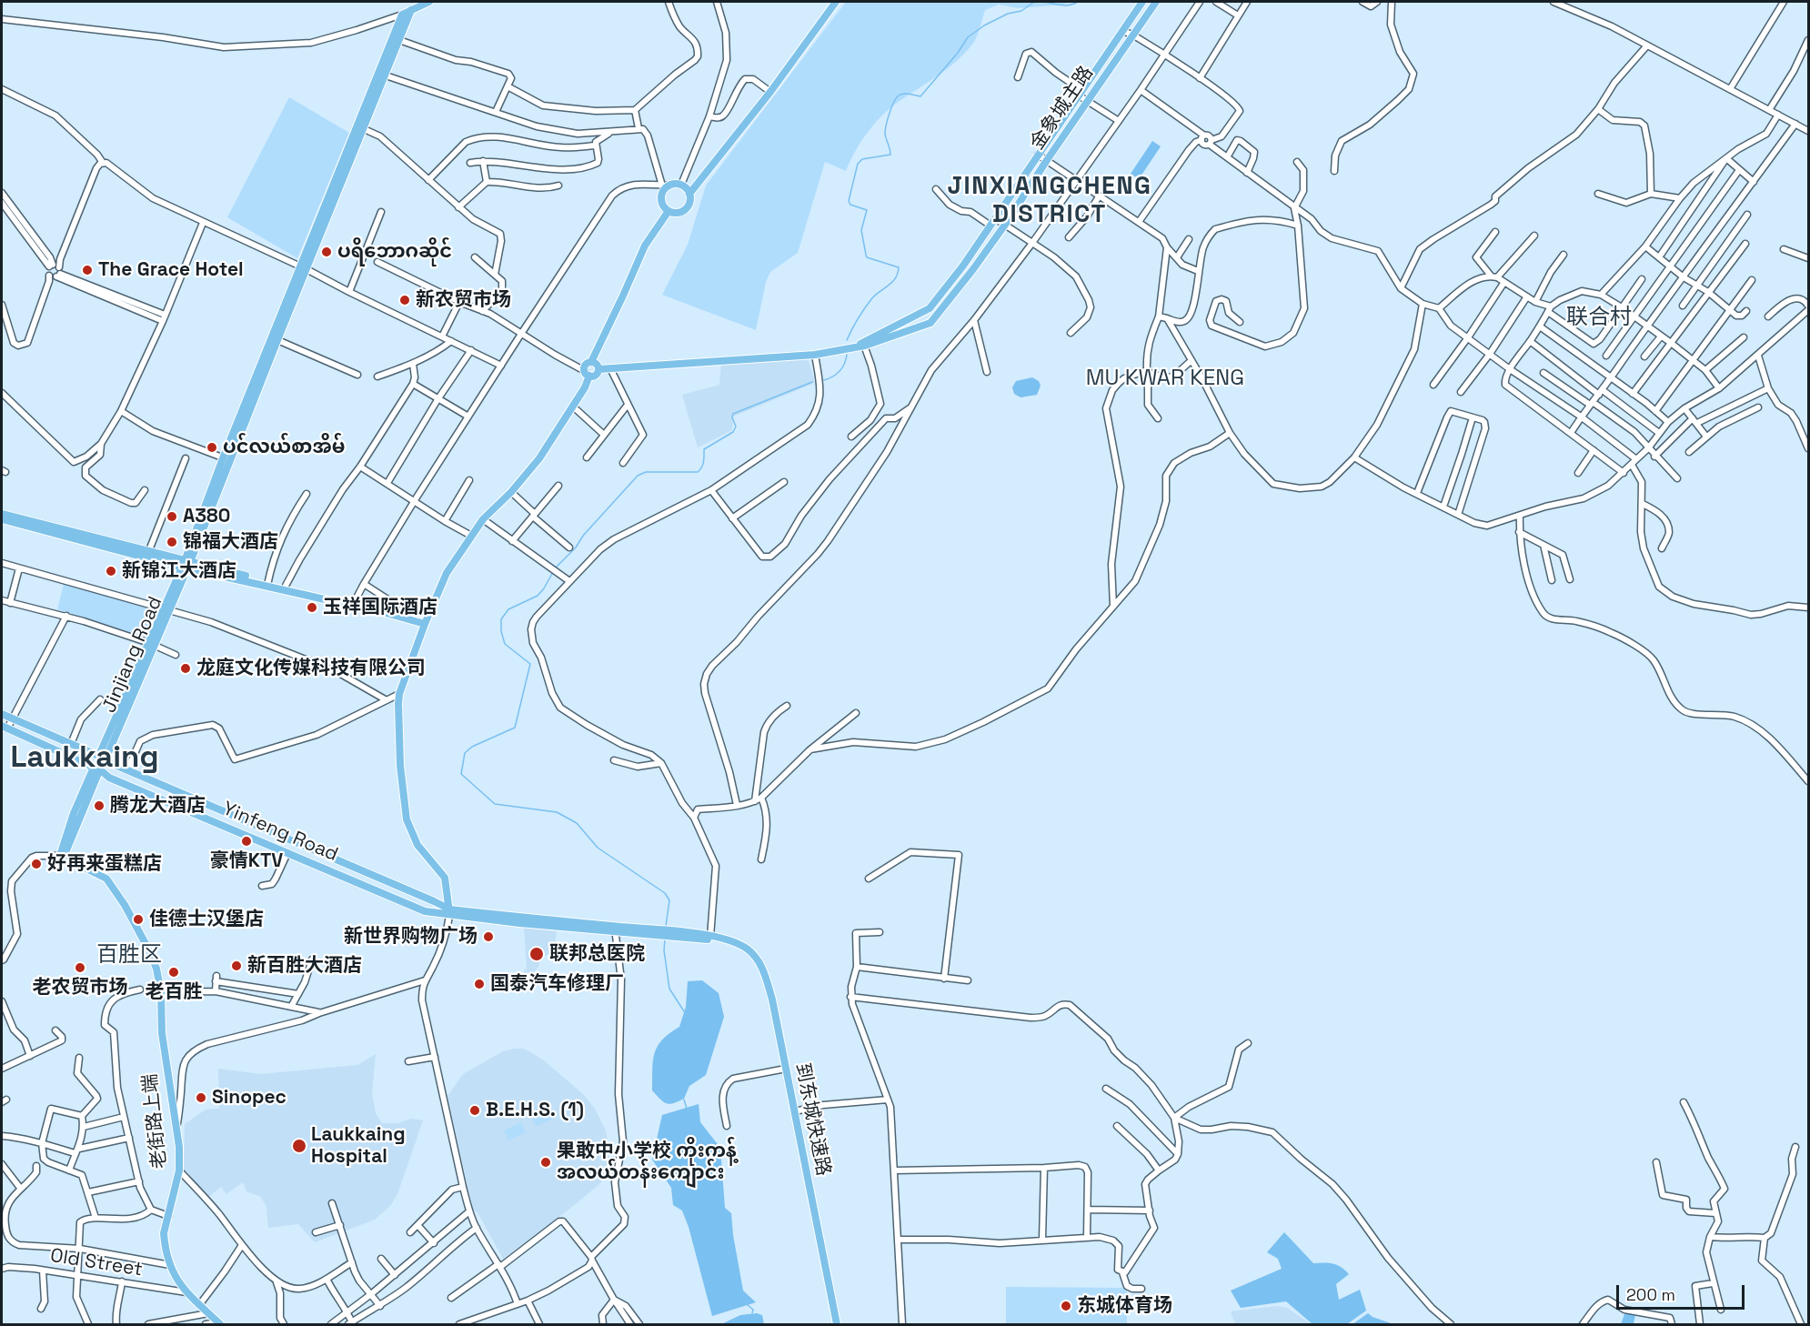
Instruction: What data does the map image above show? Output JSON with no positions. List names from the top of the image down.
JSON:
{
  "streets": {
    "main road": [
      "金象城主路",
      "Jinjiang Road",
      "Yinfeng Road",
      "到东城快速路",
      "老街路上端"
    ],
    "street": ["Old Street"]
  },
  "crossings": [
    ["Jinjiang Road", "Yinfeng Road"],
    ["老街路上端", "Old Street"]
  ],
  "districts": [
    "JINXIANGCHENG DISTRICT",
    "联合村",
    "MU KWAR KENG",
    "Laukkaing",
    "百胜区"
  ],
  "places": [
    "ပရိဘောဂဆိုင်",
    "The Grace Hotel",
    "新农贸市场",
    "ပင်လယ်စာအိမ်",
    "A380",
    "锦福大酒店",
    "新锦江大酒店",
    "玉祥国际酒店",
    "龙庭文化传媒科技有限公司",
    "腾龙大酒店",
    "豪情KTV",
    "好再来蛋糕店",
    "佳德士汉堡店",
    "新世界购物广场",
    "联邦总医院",
    "新百胜大酒店",
    "老农贸市场",
    "老百胜",
    "国泰汽车修理厂",
    "Sinopec",
    "B.E.H.S. (1)",
    "Laukkaing Hospital",
    "果敢中小学校 ကိုးကန့် အလယ်တန်းကျောင်း",
    "东城体育场"
  ],
  "scale_bar": "200 m"
}
